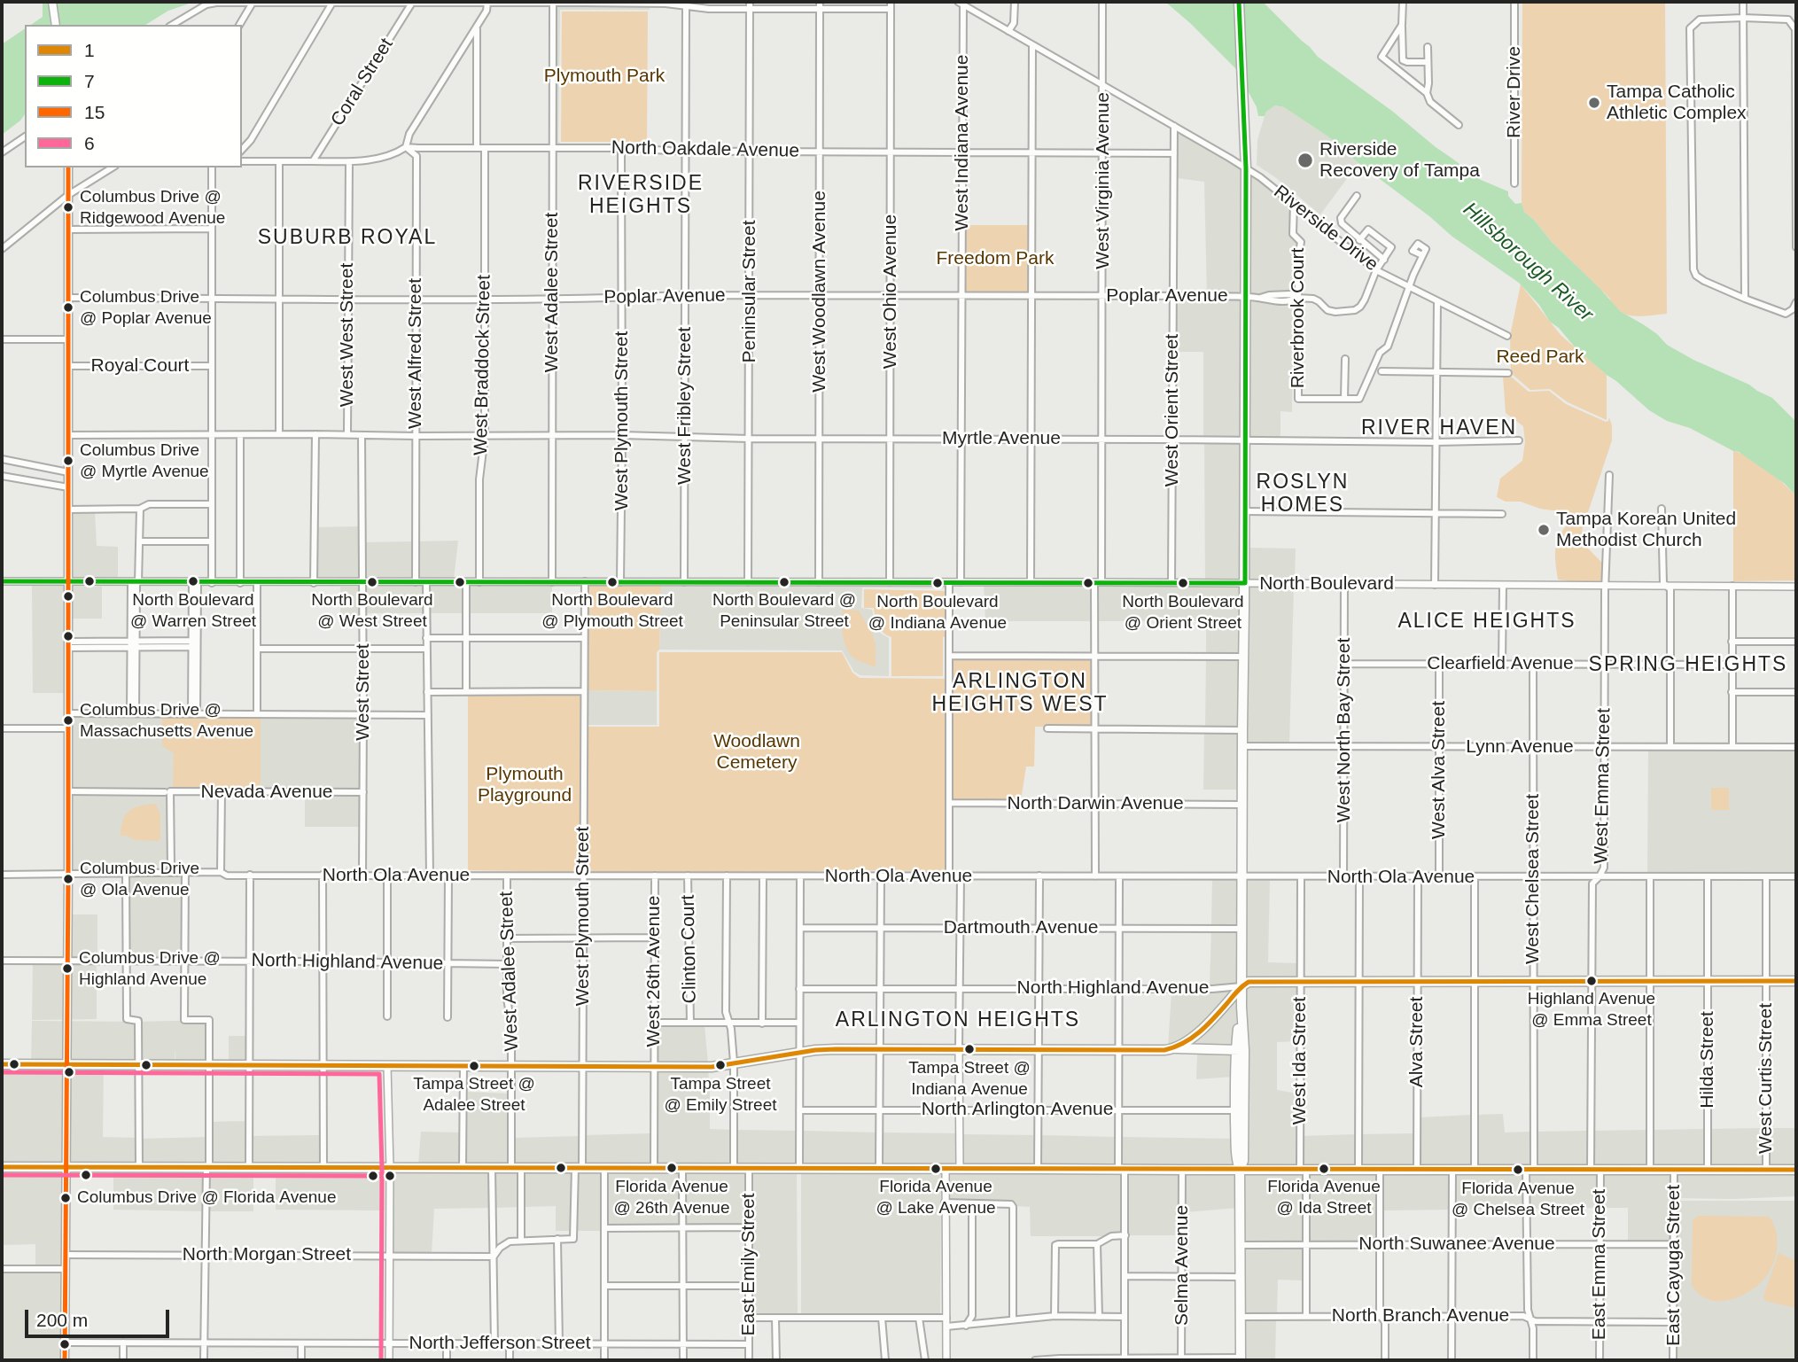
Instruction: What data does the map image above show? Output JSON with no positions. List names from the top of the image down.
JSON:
{
  "streets": {
    "main road": ["North Highland Avenue"],
    "street": [
      "Coral Street",
      "River Drive",
      "West Indiana Avenue",
      "North Oakdale Avenue",
      "West Virginia Avenue",
      "Riverside Drive",
      "Peninsular Street",
      "West Woodlawn Avenue",
      "West Ohio Avenue",
      "West Adalee Street",
      "Poplar Avenue",
      "Riverbrook Court",
      "West West Street",
      "West Alfred Street",
      "West Braddock Street",
      "Royal Court",
      "West Fribley Street",
      "West Orient Street",
      "West Plymouth Street",
      "Myrtle Avenue",
      "North Boulevard",
      "Clearfield Avenue",
      "West Street",
      "West North Bay Street",
      "Lynn Avenue",
      "West Alva Street",
      "West Emma Street",
      "Nevada Avenue",
      "North Darwin Avenue",
      "North Ola Avenue",
      "West Chelsea Street",
      "Dartmouth Avenue",
      "Clinton Court",
      "West 26th Avenue",
      "Alva Street",
      "Hilda Street",
      "West Ida Street",
      "West Curtis Street",
      "North Arlington Avenue",
      "North Suwanee Avenue",
      "North Morgan Street",
      "East Emily Street",
      "East Emma Street",
      "Selma Avenue",
      "East Cayuga Street",
      "North Branch Avenue",
      "North Jefferson Street"
    ]
  },
  "crossings": [
    ["Coral Street", "North Oakdale Avenue"],
    ["West Indiana Avenue", "North Oakdale Avenue"],
    ["West Indiana Avenue", "Riverside Drive"],
    ["West Indiana Avenue", "Poplar Avenue"],
    ["West Indiana Avenue", "Myrtle Avenue"],
    ["West Indiana Avenue", "North Boulevard"],
    ["North Oakdale Avenue", "West Virginia Avenue"],
    ["North Oakdale Avenue", "Peninsular Street"],
    ["North Oakdale Avenue", "West Woodlawn Avenue"],
    ["North Oakdale Avenue", "West Ohio Avenue"],
    ["North Oakdale Avenue", "West Adalee Street"],
    ["North Oakdale Avenue", "West West Street"],
    ["North Oakdale Avenue", "West Alfred Street"],
    ["North Oakdale Avenue", "West Braddock Street"],
    ["North Oakdale Avenue", "West Fribley Street"],
    ["North Oakdale Avenue", "West Orient Street"],
    ["North Oakdale Avenue", "West Plymouth Street"],
    ["West Virginia Avenue", "Riverside Drive"],
    ["West Virginia Avenue", "Poplar Avenue"],
    ["West Virginia Avenue", "Myrtle Avenue"],
    ["West Virginia Avenue", "North Boulevard"],
    ["West Virginia Avenue", "North Darwin Avenue"],
    ["West Virginia Avenue", "North Ola Avenue"],
    ["Riverside Drive", "Poplar Avenue"],
    ["Riverside Drive", "Riverbrook Court"],
    ["Riverside Drive", "West Orient Street"],
    ["Peninsular Street", "Poplar Avenue"],
    ["Peninsular Street", "Myrtle Avenue"],
    ["Peninsular Street", "North Boulevard"],
    ["West Woodlawn Avenue", "Poplar Avenue"],
    ["West Woodlawn Avenue", "Myrtle Avenue"],
    ["West Woodlawn Avenue", "North Boulevard"],
    ["West Ohio Avenue", "Poplar Avenue"],
    ["West Ohio Avenue", "Myrtle Avenue"],
    ["West Ohio Avenue", "North Boulevard"],
    ["West Adalee Street", "Poplar Avenue"],
    ["West Adalee Street", "Myrtle Avenue"],
    ["West Adalee Street", "North Boulevard"],
    ["West Adalee Street", "North Ola Avenue"],
    ["West Adalee Street", "North Highland Avenue"],
    ["Poplar Avenue", "Riverbrook Court"],
    ["Poplar Avenue", "West West Street"],
    ["Poplar Avenue", "West Alfred Street"],
    ["Poplar Avenue", "West Braddock Street"],
    ["Poplar Avenue", "West Fribley Street"],
    ["Poplar Avenue", "West Orient Street"],
    ["Poplar Avenue", "West Plymouth Street"],
    ["West West Street", "Myrtle Avenue"],
    ["West Alfred Street", "Myrtle Avenue"],
    ["West Alfred Street", "North Boulevard"],
    ["West Braddock Street", "Myrtle Avenue"],
    ["West Braddock Street", "North Boulevard"],
    ["West Fribley Street", "Myrtle Avenue"],
    ["West Fribley Street", "North Boulevard"],
    ["West Orient Street", "Myrtle Avenue"],
    ["West Orient Street", "North Boulevard"],
    ["West Plymouth Street", "Myrtle Avenue"],
    ["West Plymouth Street", "North Boulevard"],
    ["West Plymouth Street", "North Ola Avenue"],
    ["Myrtle Avenue", "West Street"],
    ["North Boulevard", "West Street"],
    ["North Boulevard", "West North Bay Street"],
    ["North Boulevard", "West Emma Street"],
    ["Clearfield Avenue", "West North Bay Street"],
    ["Clearfield Avenue", "West Alva Street"],
    ["Clearfield Avenue", "West Emma Street"],
    ["Clearfield Avenue", "West Chelsea Street"],
    ["West Street", "Nevada Avenue"],
    ["West Street", "North Ola Avenue"],
    ["West North Bay Street", "Lynn Avenue"],
    ["West North Bay Street", "North Ola Avenue"],
    ["Lynn Avenue", "West Alva Street"],
    ["Lynn Avenue", "West Emma Street"],
    ["Lynn Avenue", "West Chelsea Street"],
    ["West Alva Street", "North Ola Avenue"],
    ["West Emma Street", "North Ola Avenue"],
    ["West Emma Street", "North Highland Avenue"],
    ["West Emma Street", "East Emma Street"],
    ["North Ola Avenue", "West Chelsea Street"],
    ["North Ola Avenue", "Clinton Court"],
    ["North Ola Avenue", "West 26th Avenue"],
    ["North Ola Avenue", "Alva Street"],
    ["North Ola Avenue", "Hilda Street"],
    ["North Ola Avenue", "West Ida Street"],
    ["North Ola Avenue", "West Curtis Street"],
    ["North Ola Avenue", "East Emily Street"],
    ["West Chelsea Street", "North Highland Avenue"],
    ["West Chelsea Street", "North Suwanee Avenue"],
    ["West Chelsea Street", "North Branch Avenue"],
    ["North Highland Avenue", "Alva Street"],
    ["North Highland Avenue", "Hilda Street"],
    ["North Highland Avenue", "West Ida Street"],
    ["North Highland Avenue", "West Curtis Street"],
    ["West Ida Street", "North Suwanee Avenue"],
    ["West Ida Street", "North Branch Avenue"],
    ["North Suwanee Avenue", "East Emma Street"],
    ["North Suwanee Avenue", "East Cayuga Street"],
    ["East Emily Street", "North Jefferson Street"],
    ["East Emma Street", "North Branch Avenue"],
    ["East Cayuga Street", "North Branch Avenue"]
  ],
  "districts": [
    "RIVERSIDE HEIGHTS",
    "SUBURB ROYAL",
    "RIVER HAVEN",
    "ROSLYN HOMES",
    "ALICE HEIGHTS",
    "SPRING HEIGHTS",
    "ARLINGTON HEIGHTS WEST",
    "ARLINGTON HEIGHTS"
  ],
  "water": ["Hillsborough River"],
  "parks": [
    "Plymouth Park",
    "Freedom Park",
    "Reed Park",
    "Woodlawn Cemetery",
    "Plymouth Playground"
  ],
  "places": [
    "Tampa Catholic Athletic Complex",
    "Riverside Recovery of Tampa",
    "Columbus Drive @ Ridgewood Avenue",
    "Columbus Drive @ Poplar Avenue",
    "Columbus Drive @ Myrtle Avenue",
    "Tampa Korean United Methodist Church",
    "North Boulevard @ Warren Street",
    "North Boulevard @ West Street",
    "North Boulevard @ Plymouth Street",
    "North Boulevard @ Peninsular Street",
    "North Boulevard @ Indiana Avenue",
    "North Boulevard @ Orient Street",
    "Columbus Drive @ Massachusetts Avenue",
    "Columbus Drive @ Ola Avenue",
    "Columbus Drive @ Highland Avenue",
    "Highland Avenue @ Emma Street",
    "Tampa Street @ Indiana Avenue",
    "Tampa Street @ Emily Street",
    "Tampa Street @ Adalee Street",
    "Florida Avenue @ 26th Avenue",
    "Florida Avenue @ Lake Avenue",
    "Florida Avenue @ Ida Street",
    "Florida Avenue @ Chelsea Street",
    "Columbus Drive @ Florida Avenue"
  ],
  "lines": [
    "transit line 7",
    "transit line 15",
    "transit line 1",
    "transit line 6"
  ],
  "legend": [
    "1",
    "7",
    "15",
    "6"
  ],
  "scale_bar": "200 m"
}
